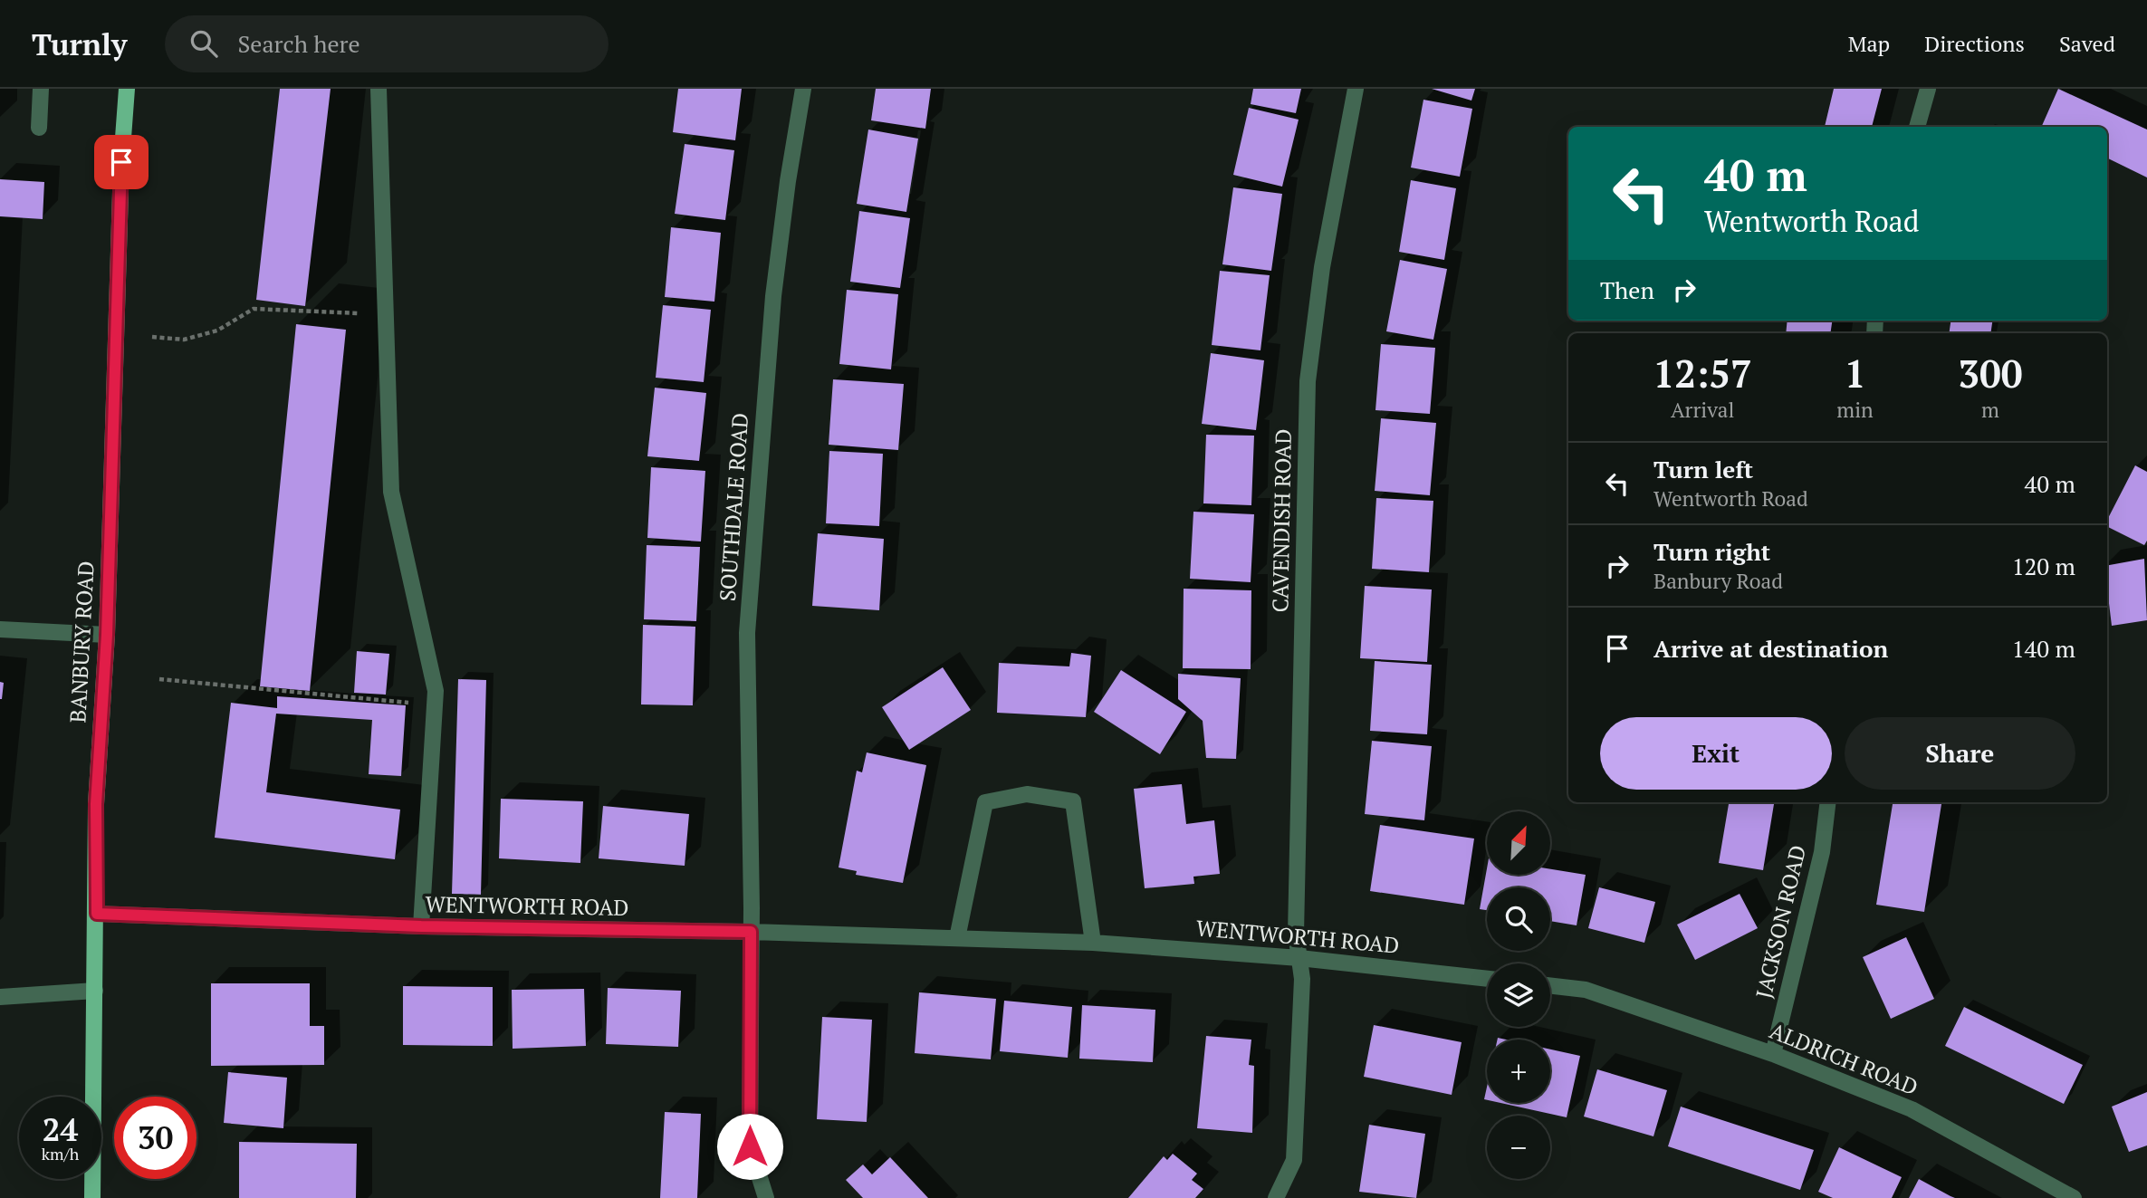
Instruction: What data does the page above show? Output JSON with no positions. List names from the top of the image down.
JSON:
{
  "streets": {
    "main road": ["BANBURY ROAD"],
    "street": [
      "SOUTHDALE ROAD",
      "CAVENDISH ROAD",
      "WENTWORTH ROAD",
      "JACKSON ROAD",
      "ALDRICH ROAD"
    ]
  },
  "crossings": [
    ["SOUTHDALE ROAD", "WENTWORTH ROAD"],
    ["CAVENDISH ROAD", "WENTWORTH ROAD"],
    ["BANBURY ROAD", "WENTWORTH ROAD"],
    ["JACKSON ROAD", "ALDRICH ROAD"]
  ],
  "north": "top right",
  "page": {
    "header": "Turnly",
    "search": "Search here",
    "nav": ["Map", "Directions", "Saved"],
    "turn": ["40 m", "Wentworth Road"],
    "then": "Then",
    "eta": [
      "12:57",
      "Arrival",
      "1",
      "min",
      "300",
      "m"
    ],
    "list": [
      {
        "name": "Turn left",
        "note": "Wentworth Road",
        "value": "40 m"
      },
      {
        "name": "Turn right",
        "note": "Banbury Road",
        "value": "120 m"
      },
      {
        "name": "Arrive at destination",
        "value": "140 m"
      }
    ],
    "buttons": ["Exit", "Share"],
    "map_buttons": ["+", "−"],
    "speed": "24 km/h",
    "limit": "30"
  }
}
